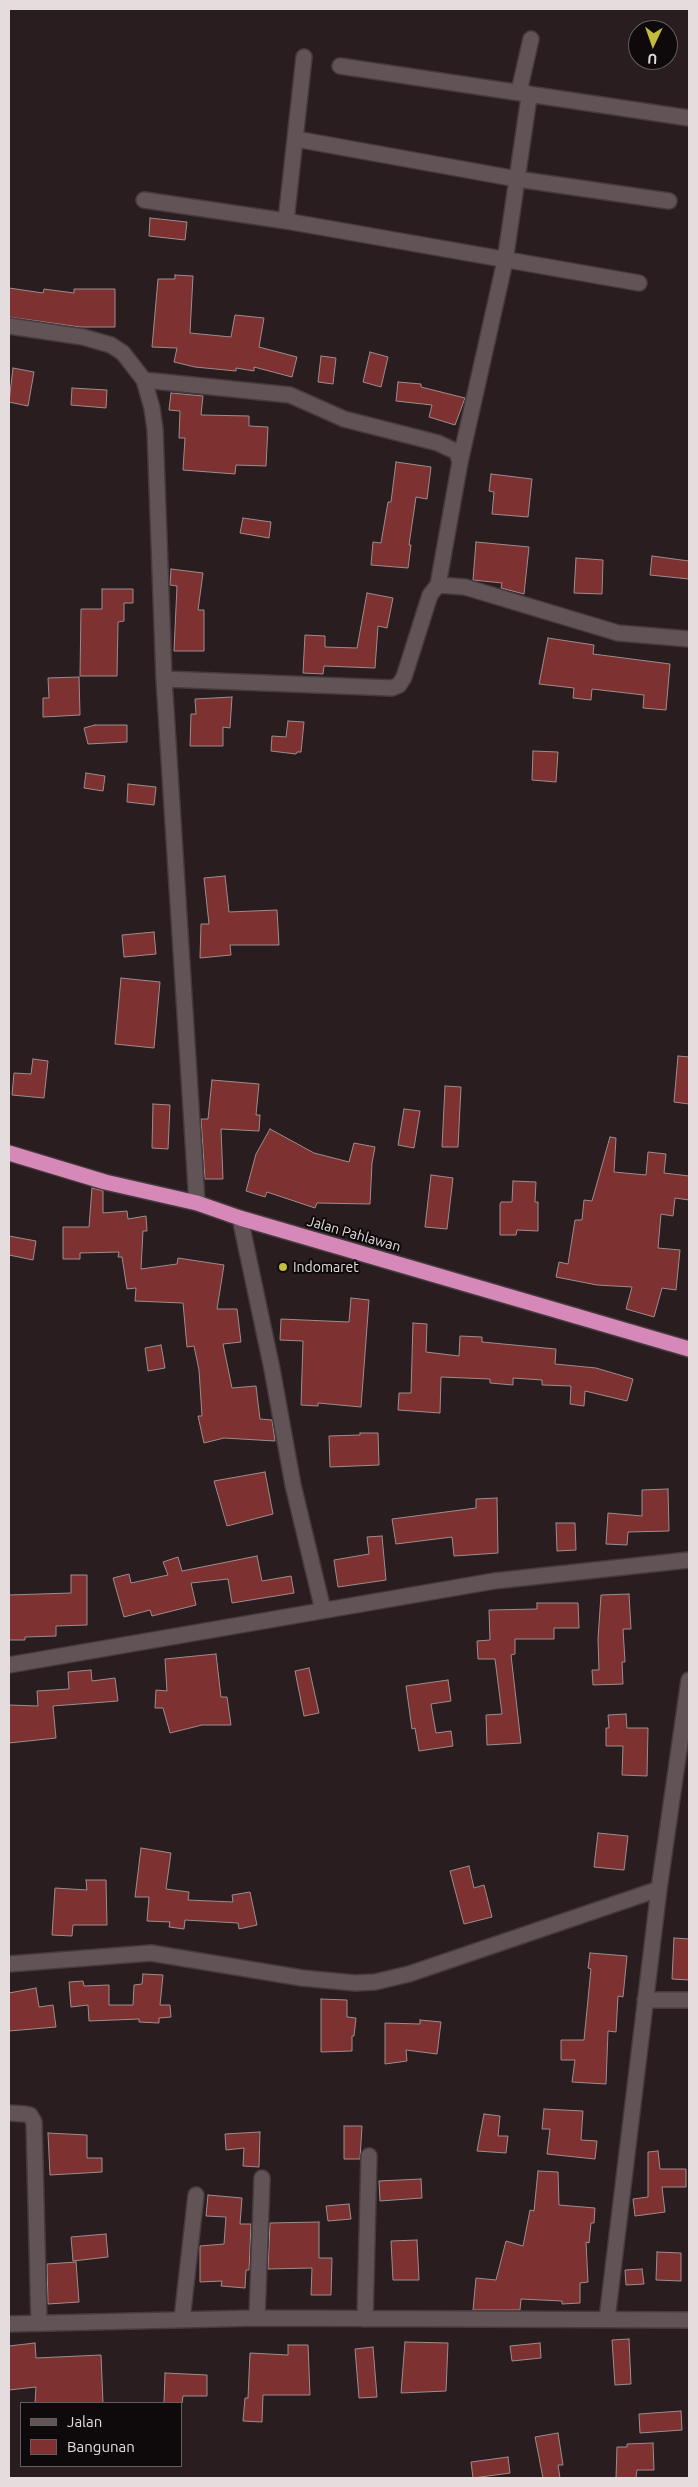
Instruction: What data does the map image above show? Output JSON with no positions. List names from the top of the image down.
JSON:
{
  "streets": {
    "highway": ["Jalan Pahlawan"]
  },
  "places": ["Indomaret"],
  "legend": ["Jalan", "Bangunan"],
  "north": "bottom"
}
